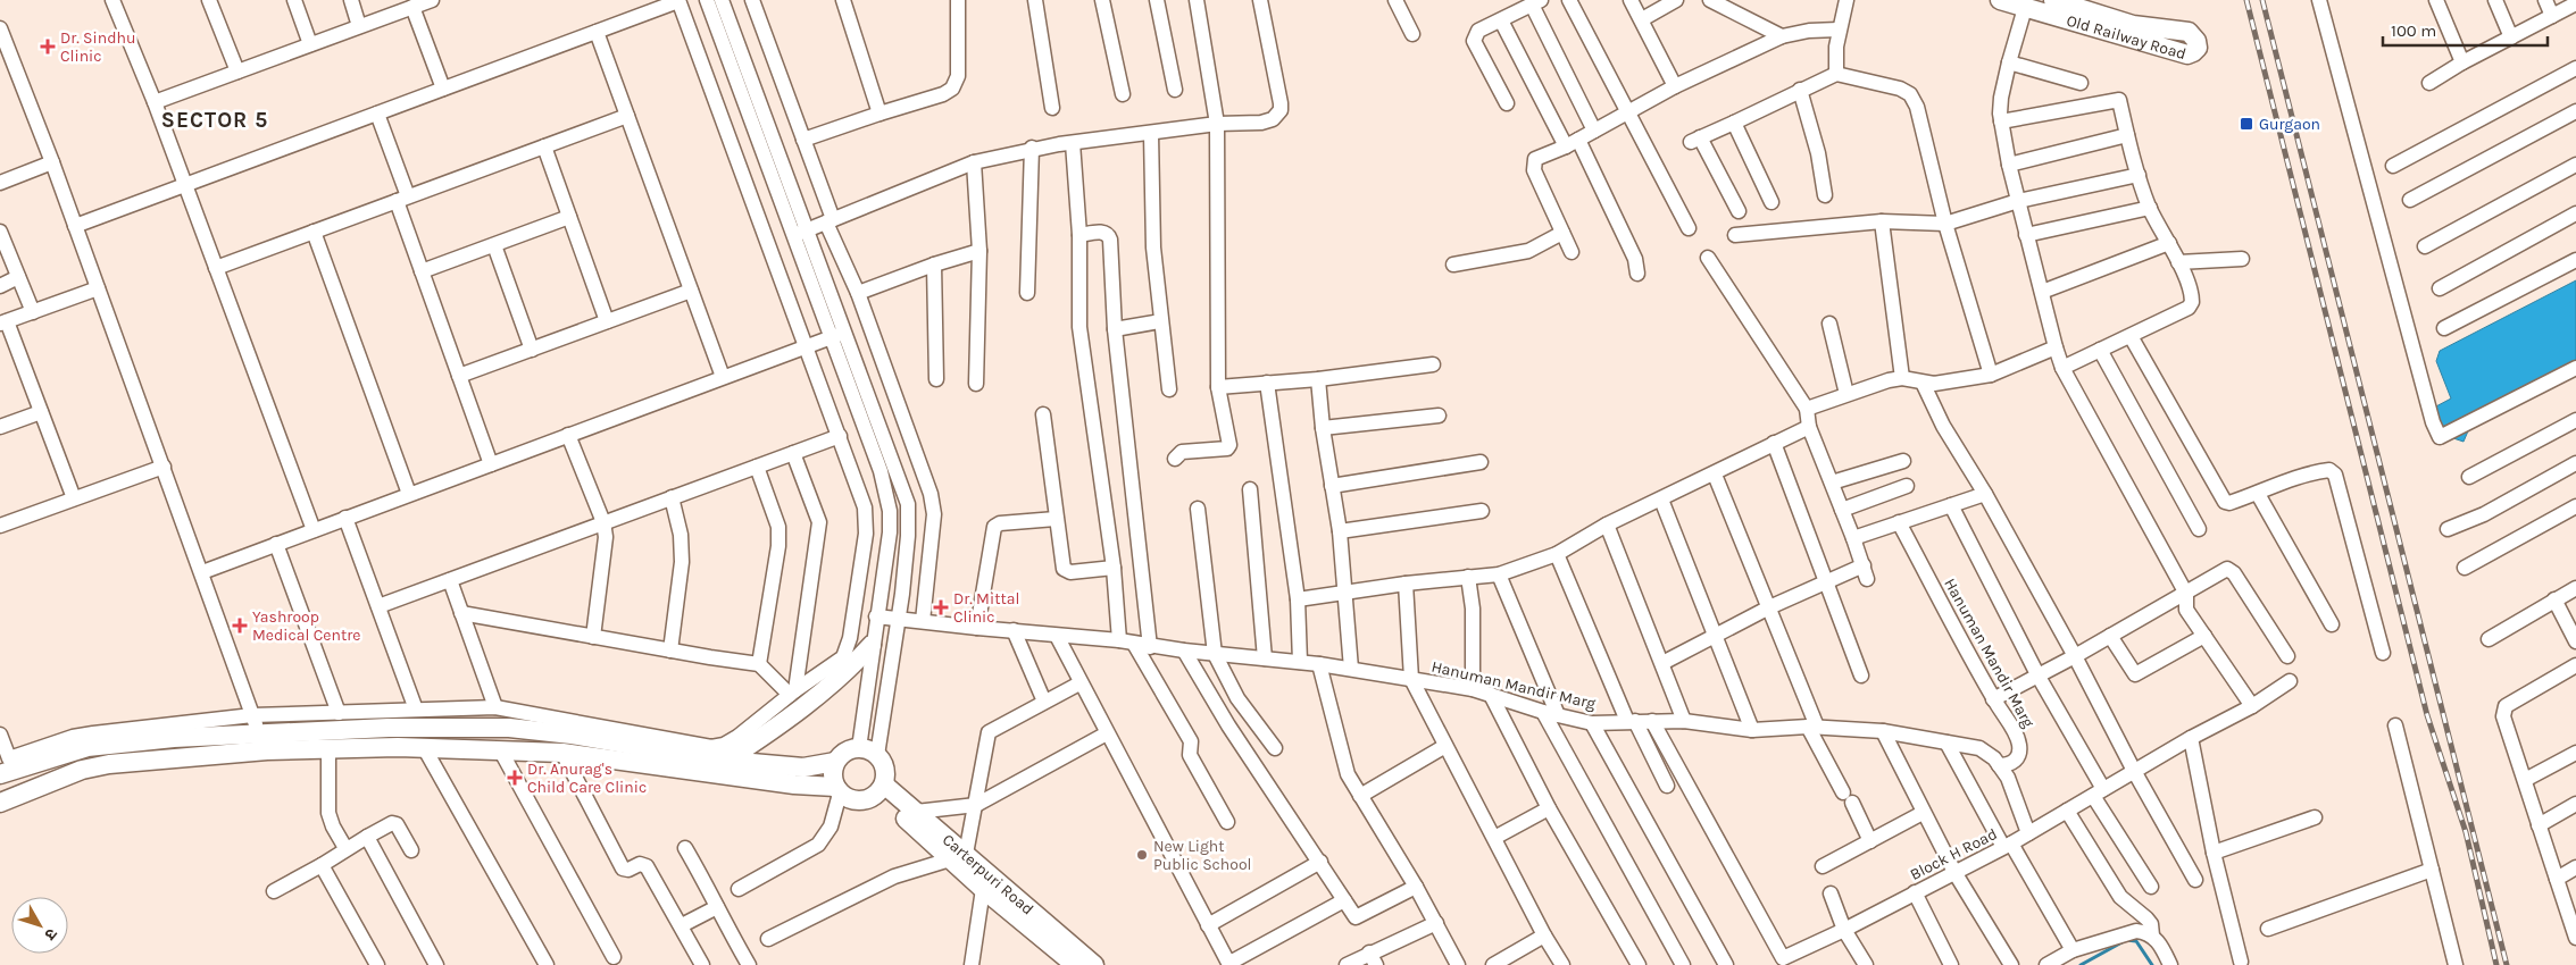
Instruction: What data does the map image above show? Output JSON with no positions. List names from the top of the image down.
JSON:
{
  "streets": {
    "main road": ["Old Railway Road", "Carterpuri Road"],
    "street": ["Hanuman Mandir Marg", "Block H Road"]
  },
  "crossings": [
    ["Hanuman Mandir Marg", "Block H Road"]
  ],
  "districts": ["SECTOR 5"],
  "places": {
    "health": [
      "Dr. Sindhu Clinic",
      "Dr. Mittal Clinic",
      "Yashroop Medical Centre",
      "Dr. Anurag's Child Care Clinic"
    ],
    "transit": ["Gurgaon"],
    "other": ["New Light Public School"]
  },
  "scale_bar": "100 m",
  "north": "bottom right"
}
